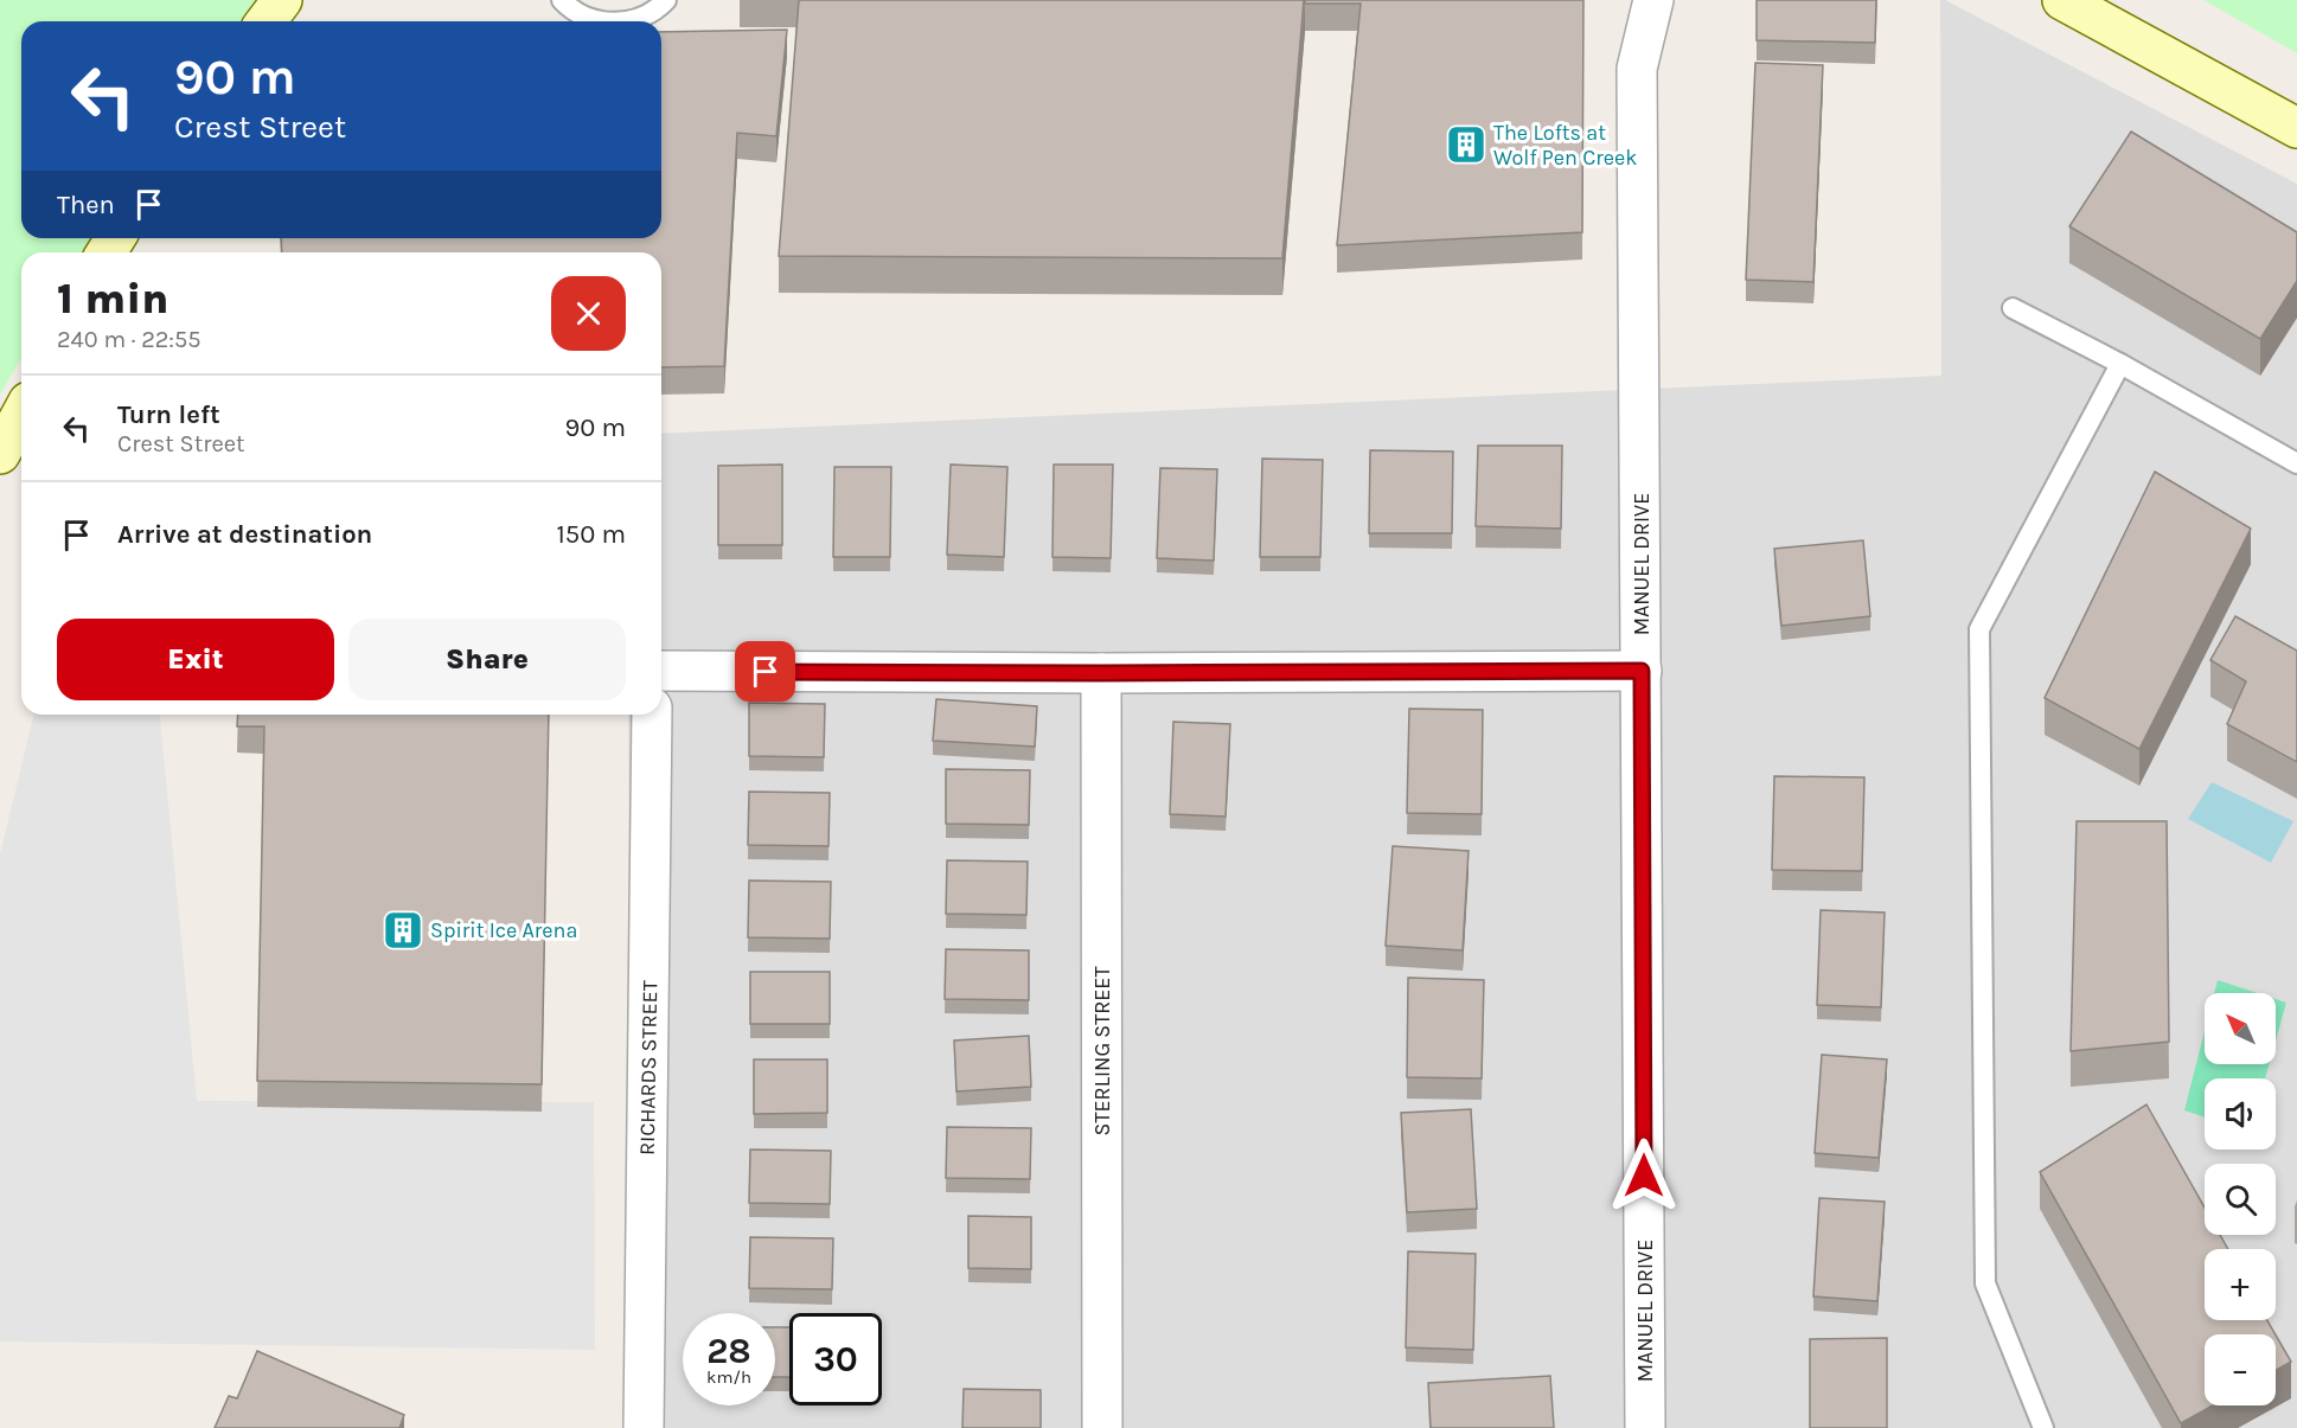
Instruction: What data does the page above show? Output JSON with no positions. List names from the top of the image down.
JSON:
{
  "streets": {
    "street": ["MANUEL DRIVE", "STERLING STREET", "RICHARDS STREET"]
  },
  "places": {
    "building": ["The Lofts at Wolf Pen Creek", "Spirit Ice Arena"]
  },
  "north": "top left",
  "page": {
    "turn": ["90 m", "Crest Street"],
    "then": "Then",
    "heading": ["1 min", "240 m · 22:55"],
    "list": [
      {
        "name": "Turn left",
        "note": "Crest Street",
        "value": "90 m"
      },
      {
        "name": "Arrive at destination",
        "value": "150 m"
      }
    ],
    "buttons": ["Exit", "Share"],
    "map_buttons": ["+", "−"],
    "speed": "28 km/h",
    "limit": "30"
  }
}
